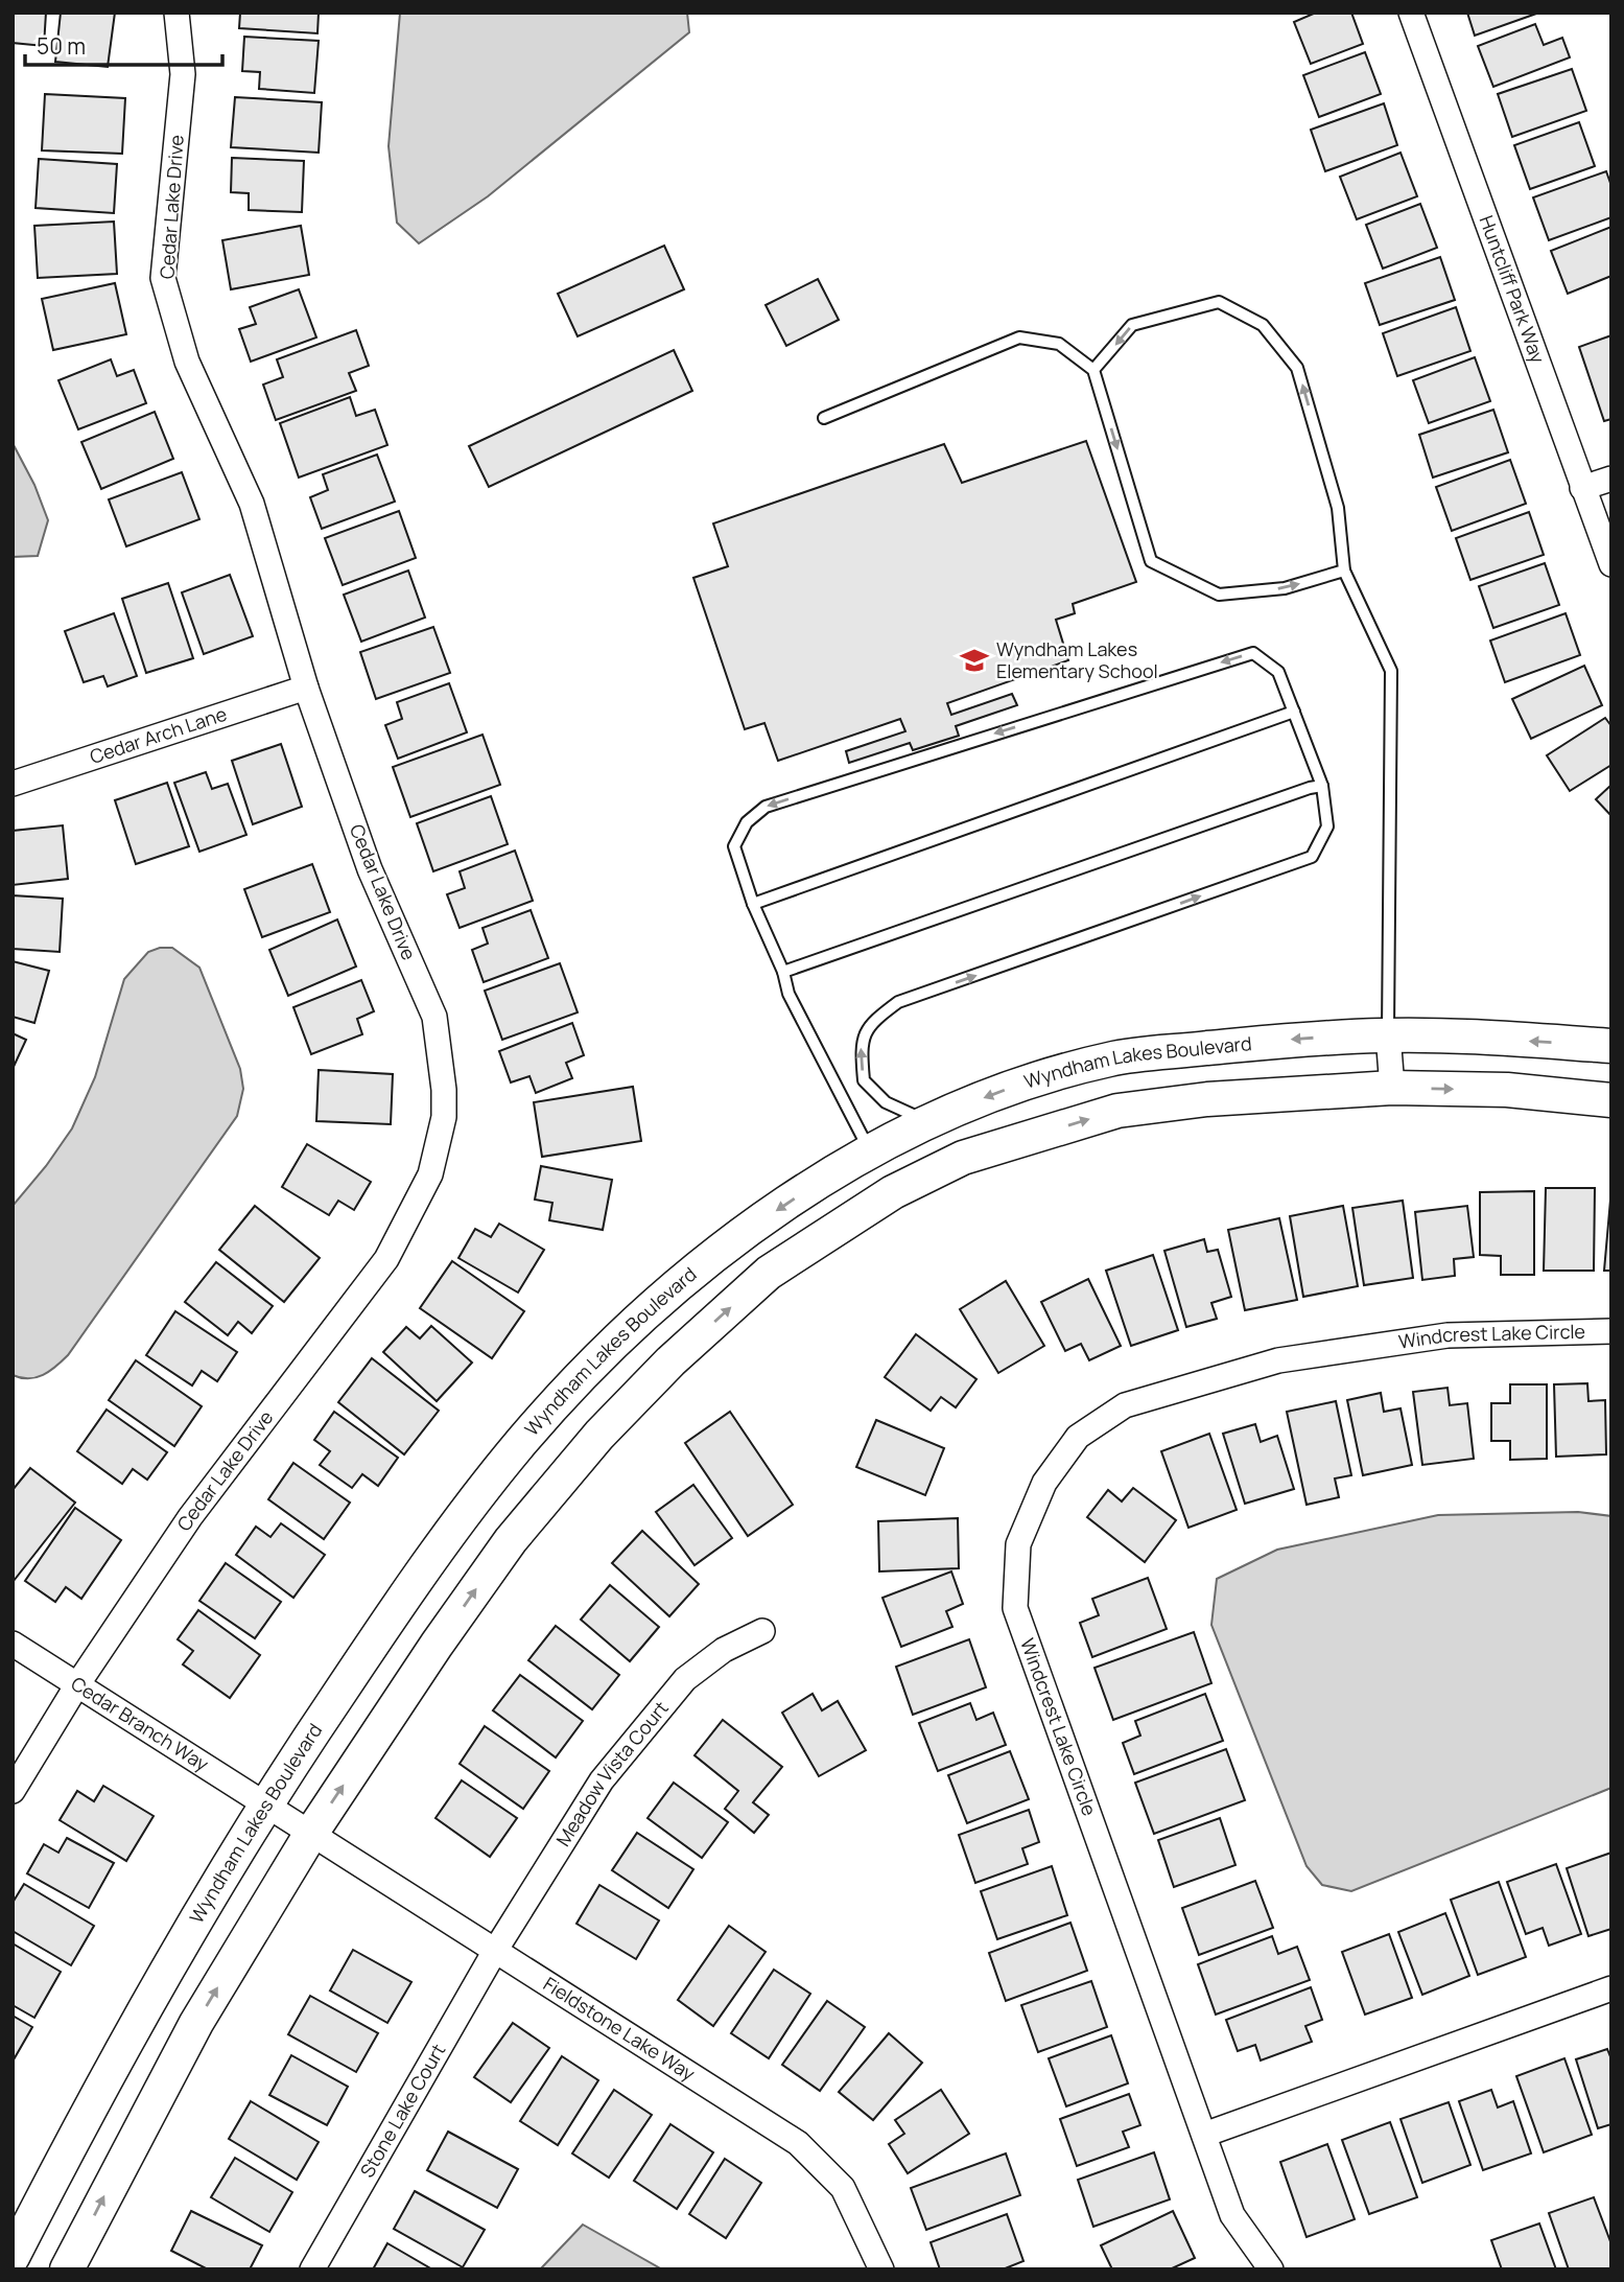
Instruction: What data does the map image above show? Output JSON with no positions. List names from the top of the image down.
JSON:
{
  "streets": {
    "street": [
      "Cedar Lake Drive",
      "Huntcliff Park Way",
      "Cedar Arch Lane",
      "Wyndham Lakes Boulevard",
      "Windcrest Lake Circle",
      "Cedar Branch Way",
      "Meadow Vista Court",
      "Fieldstone Lake Way",
      "Stone Lake Court"
    ]
  },
  "crossings": [
    ["Cedar Lake Drive", "Cedar Arch Lane"],
    ["Cedar Lake Drive", "Cedar Branch Way"],
    ["Wyndham Lakes Boulevard", "Cedar Branch Way"],
    ["Cedar Branch Way", "Fieldstone Lake Way"],
    ["Meadow Vista Court", "Fieldstone Lake Way"],
    ["Meadow Vista Court", "Stone Lake Court"],
    ["Fieldstone Lake Way", "Stone Lake Court"]
  ],
  "places": {
    "school or university": ["Wyndham Lakes Elementary School"]
  },
  "scale_bar": "50 m"
}
